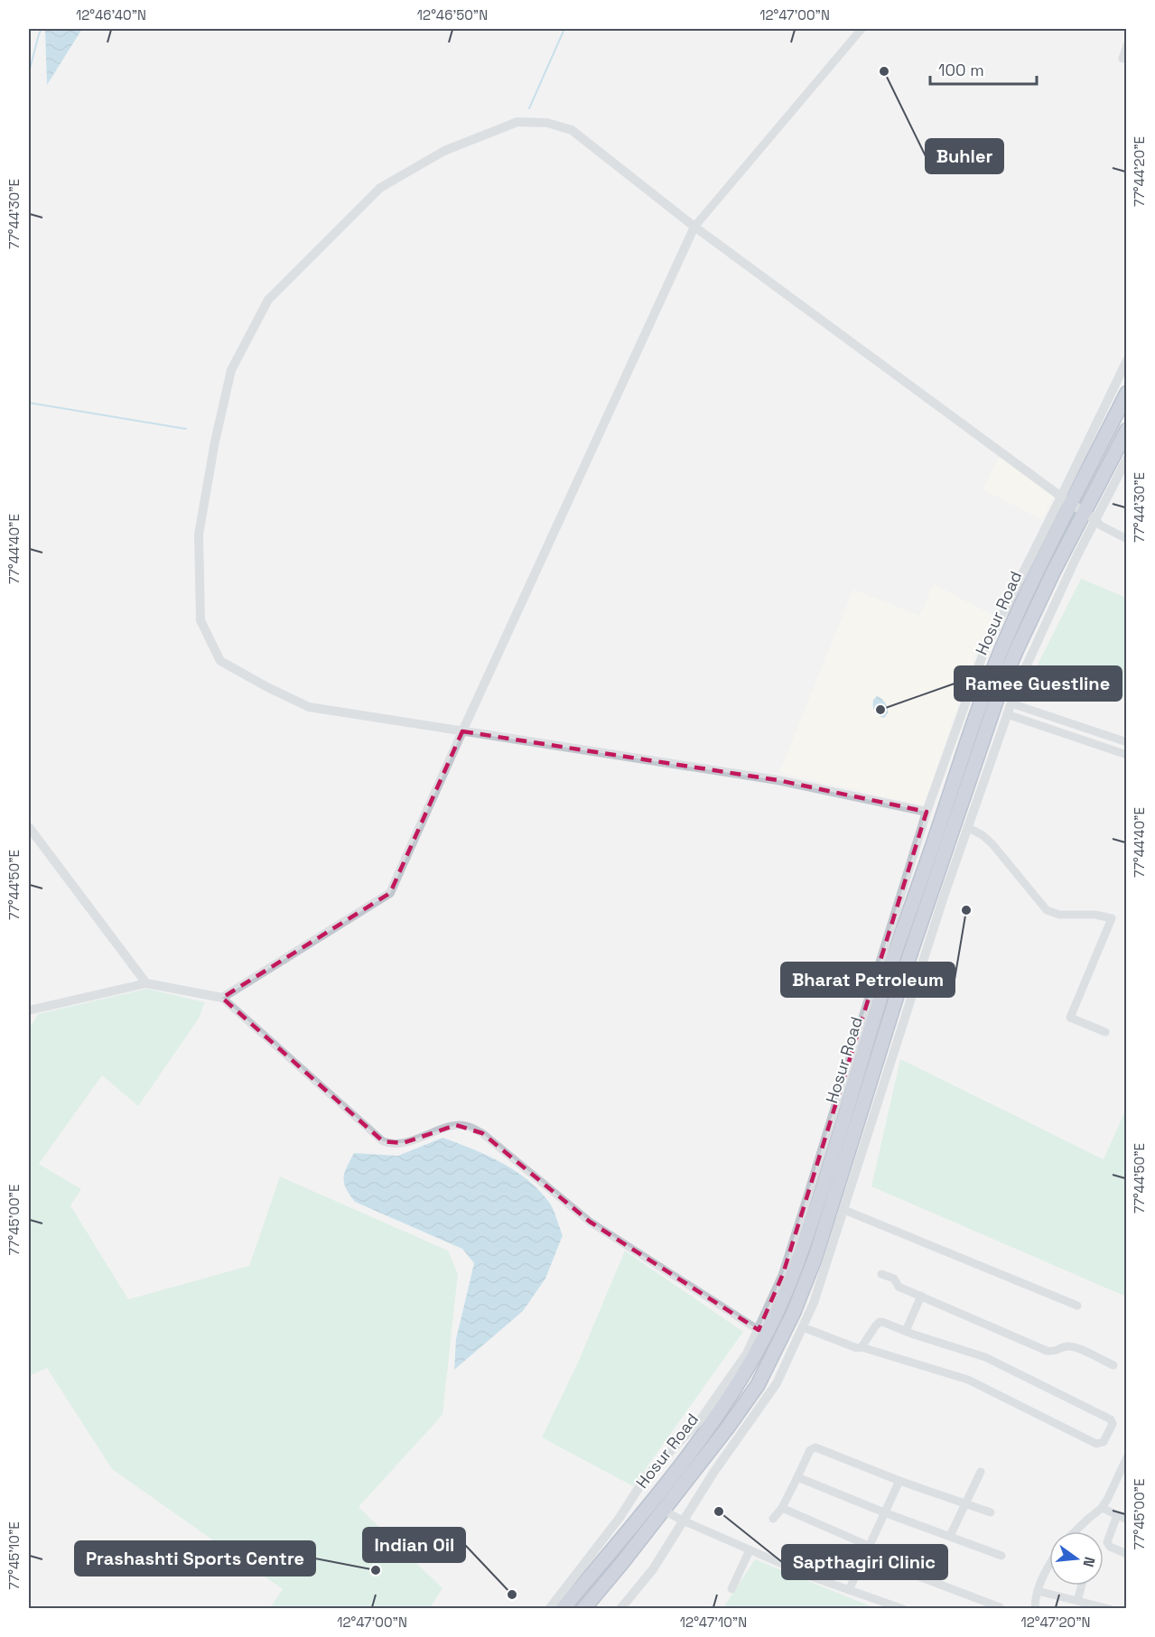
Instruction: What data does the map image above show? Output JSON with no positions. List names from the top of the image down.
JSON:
{
  "streets": {
    "highway": ["Hosur Road"]
  },
  "places": [
    "Buhler",
    "Ramee Guestline",
    "Bharat Petroleum",
    "Sapthagiri Clinic",
    "Prashashti Sports Centre",
    "Indian Oil"
  ],
  "scale_bar": "100 m",
  "north": "right",
  "coordinates": [
    "12°46'40\"N",
    "12°46'50\"N",
    "12°47'00\"N",
    "77°44'20\"E",
    "77°44'30\"E",
    "77°44'40\"E",
    "77°44'50\"E",
    "77°45'00\"E",
    "77°45'10\"E",
    "12°47'10\"N",
    "12°47'20\"N"
  ]
}
